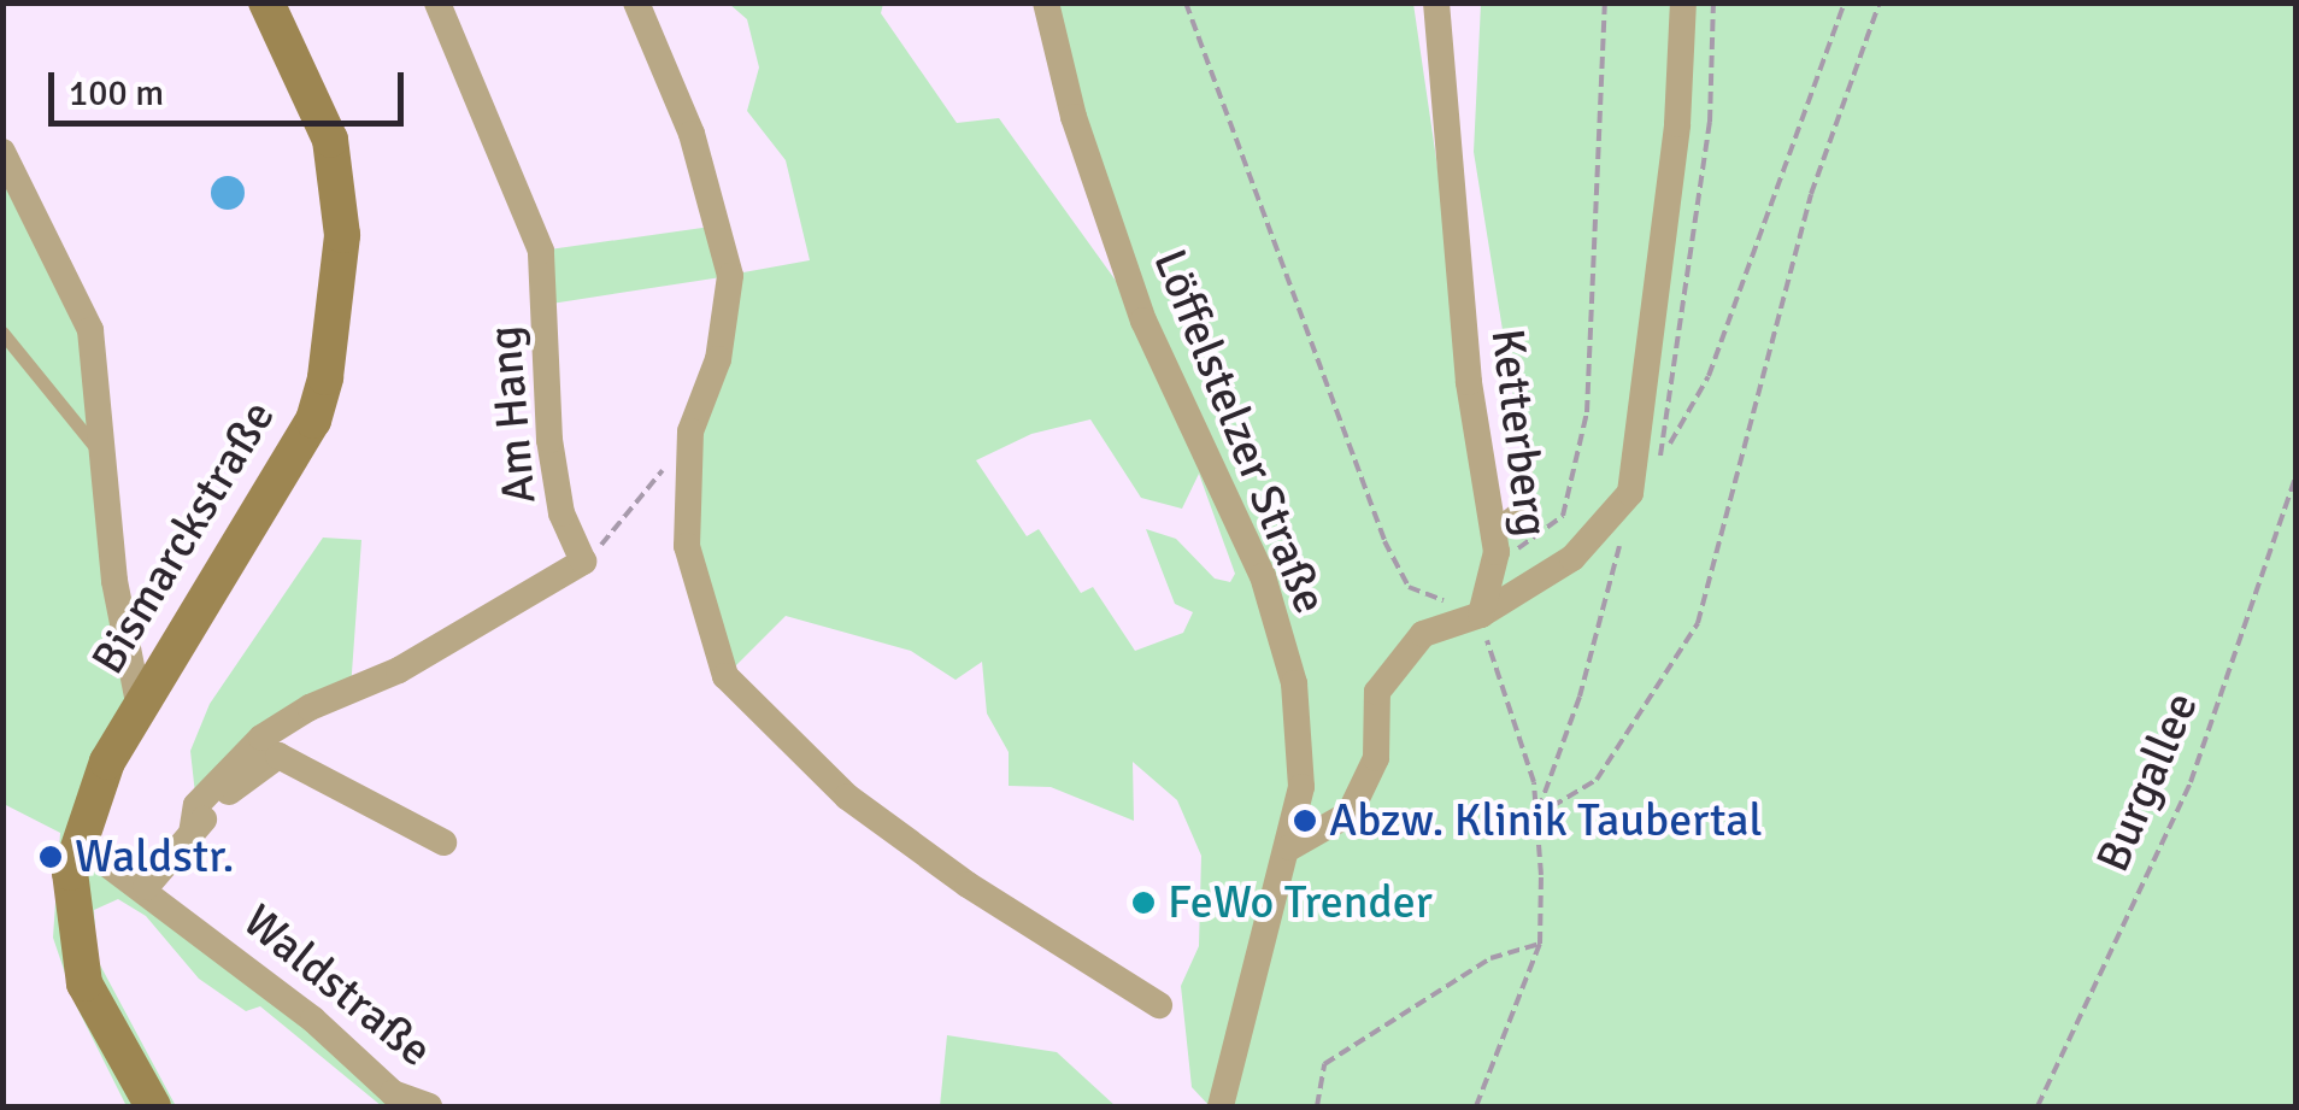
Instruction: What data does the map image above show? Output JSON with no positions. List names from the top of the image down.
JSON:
{
  "streets": {
    "street": [
      "Am Hang",
      "Löffelstelzer Straße",
      "Ketterberg",
      "Bismarckstraße",
      "Waldstraße"
    ],
    "path": ["Burgallee"]
  },
  "crossings": [
    ["Bismarckstraße", "Waldstraße"]
  ],
  "places": ["Abzw. Klinik Taubertal", "Waldstr.", "FeWo Trender"],
  "scale_bar": "100 m"
}
